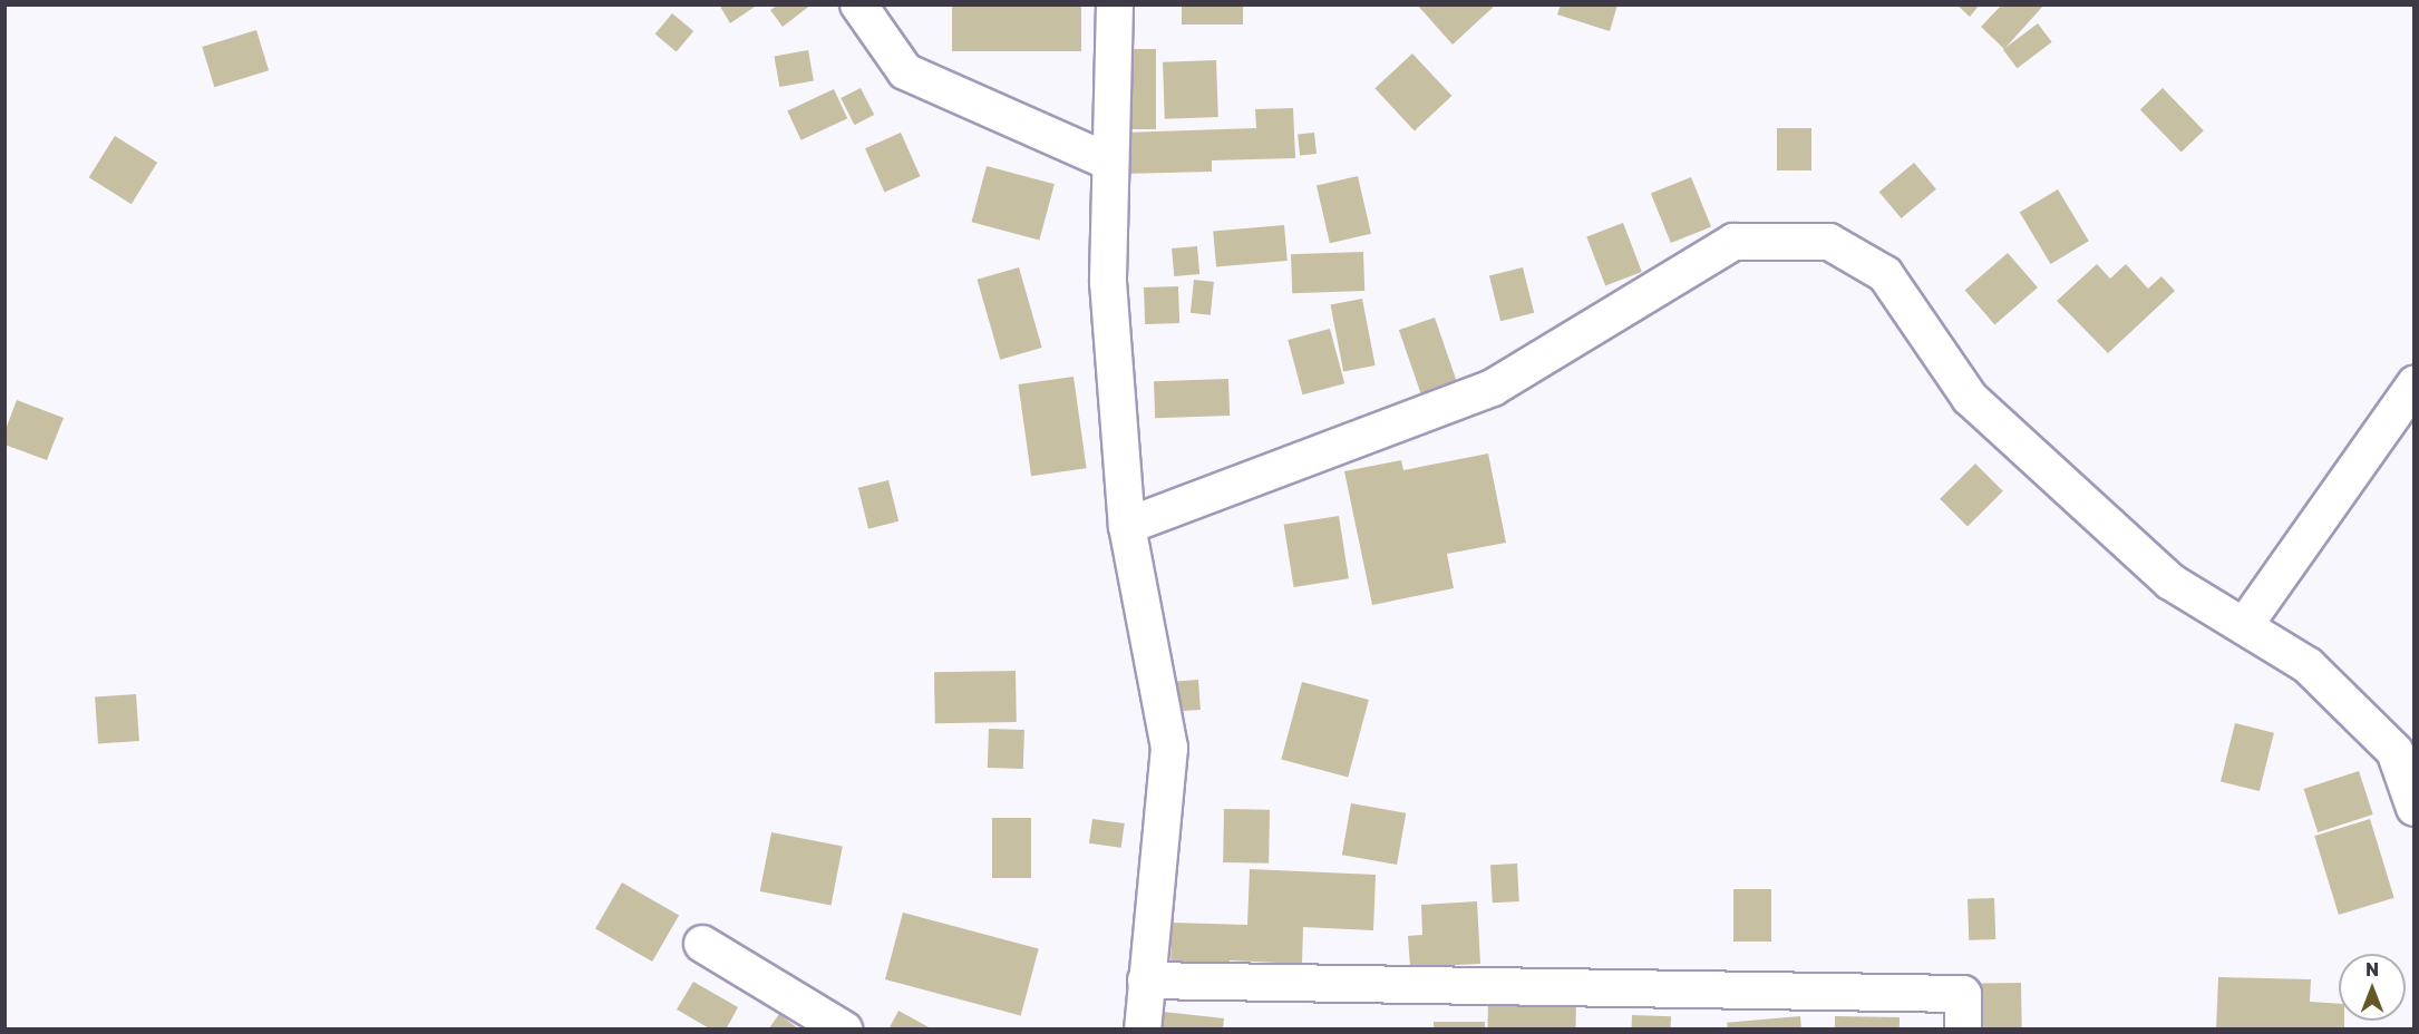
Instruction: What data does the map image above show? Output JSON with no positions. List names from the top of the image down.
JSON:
{
  "north": "top"
}
